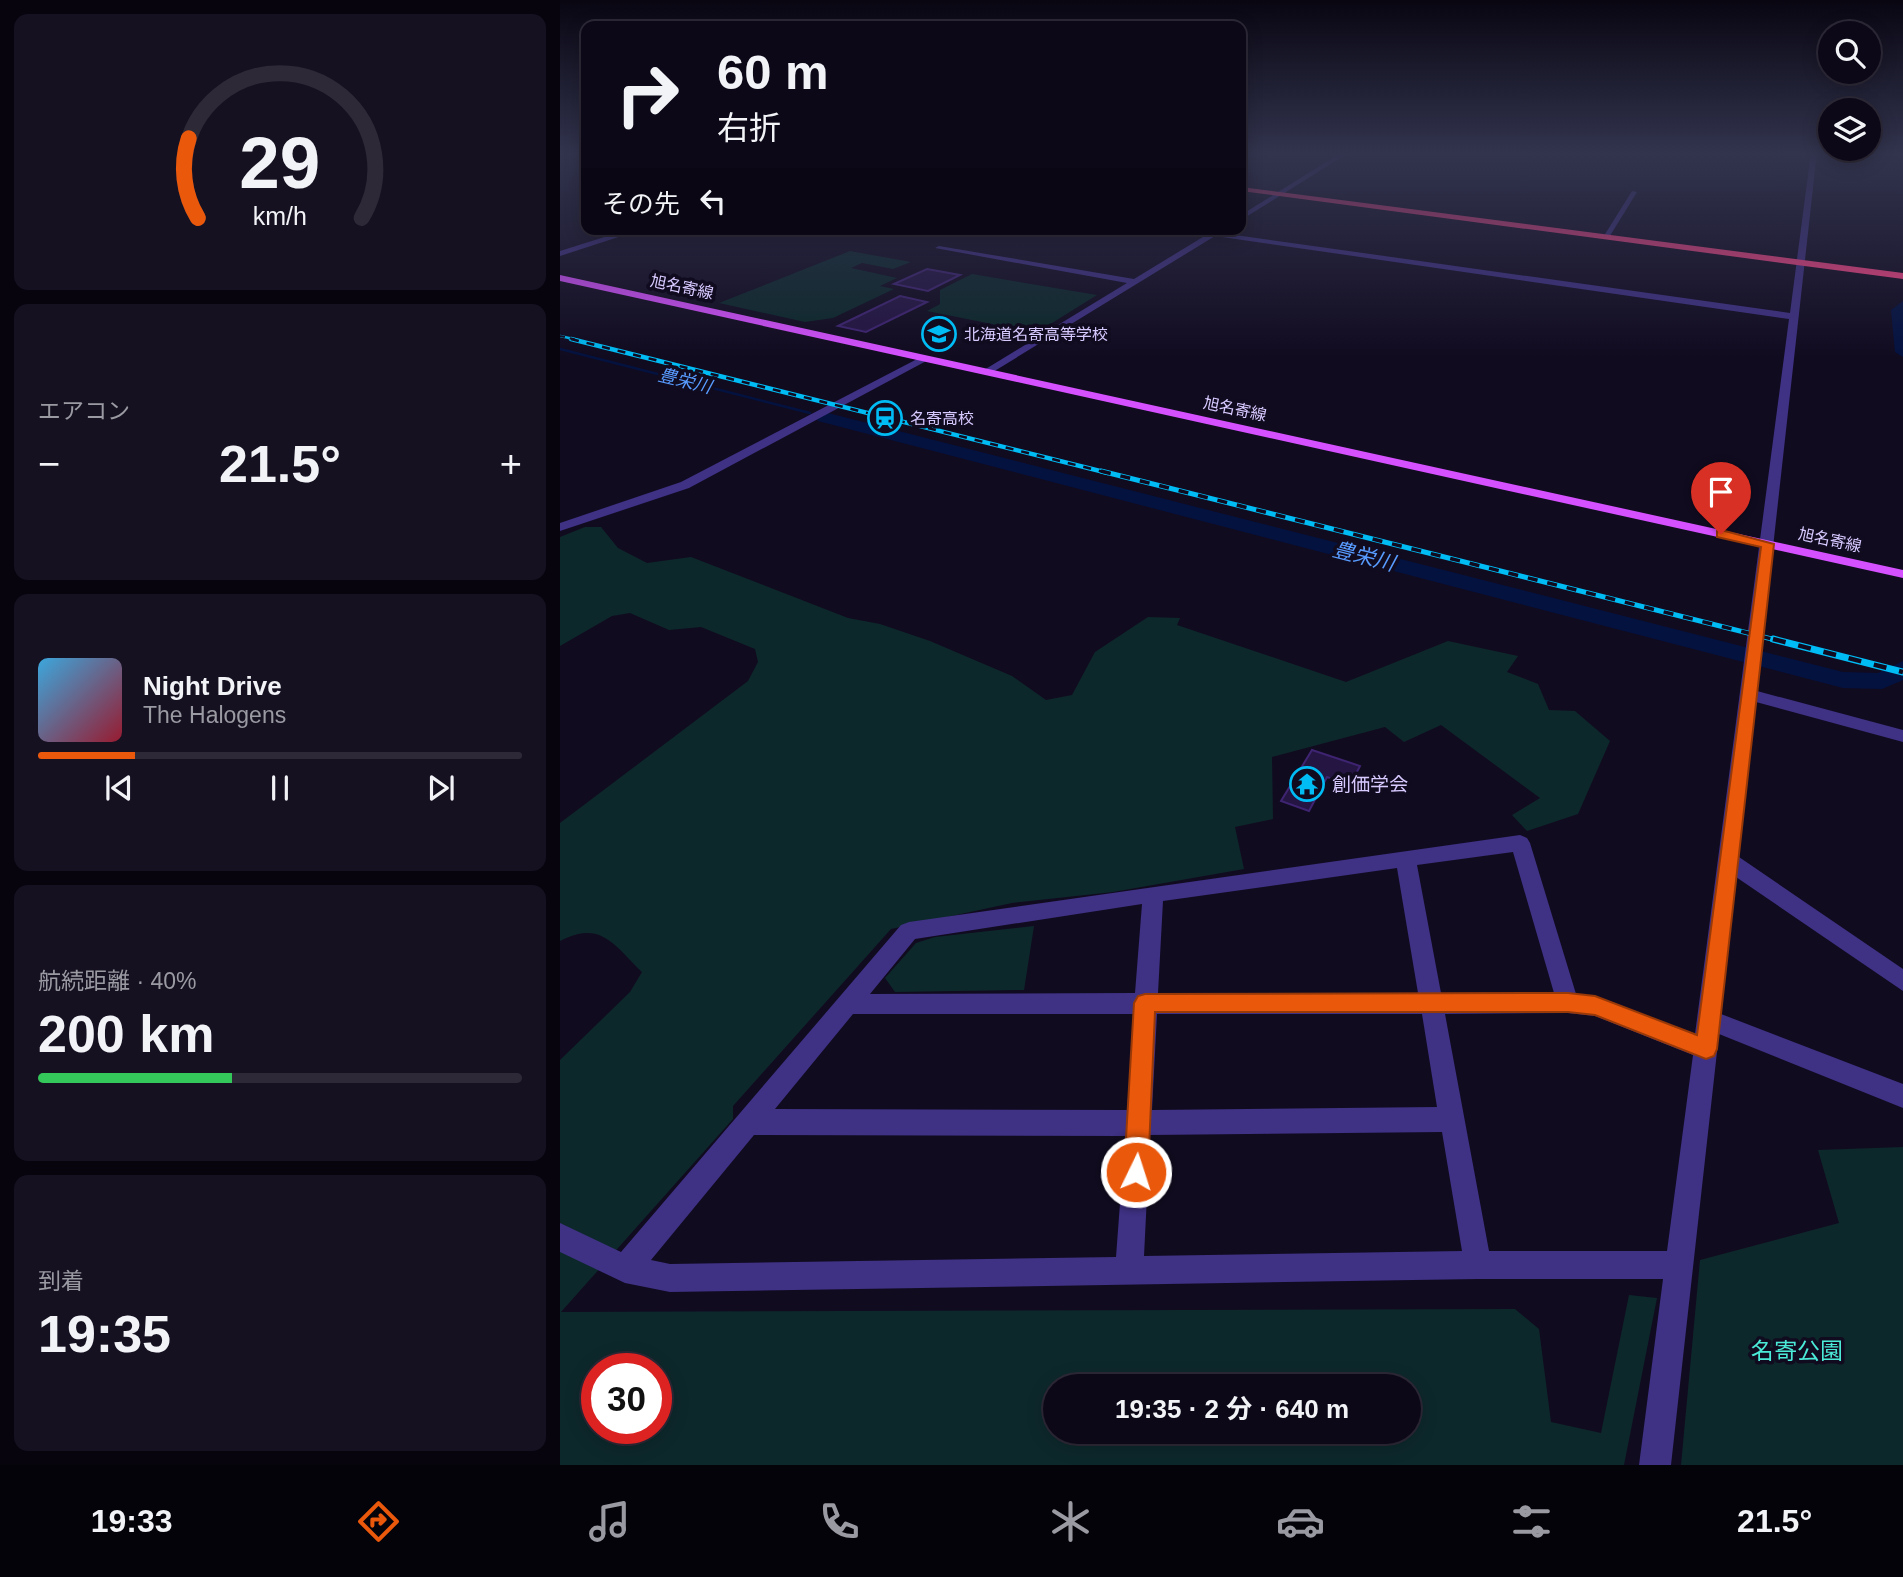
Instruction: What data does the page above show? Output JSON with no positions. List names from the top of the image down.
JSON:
{
  "streets": {
    "main road": ["旭名寄線"]
  },
  "water": ["豊栄川"],
  "parks": ["名寄公園"],
  "places": {
    "school or university": ["北海道名寄高等学校"],
    "station": ["名寄高校"],
    "temple": ["創価学会"]
  },
  "page": {
    "turn": ["60 m", "右折"],
    "then": "その先",
    "tile": [
      "エアコン",
      ["航続距離 · 40%", "200 km"],
      ["到着", "19:35"]
    ],
    "heat": ["−", "21.5°", "+"],
    "song": ["Night Drive", "The Halogens"],
    "limit": "30",
    "trip": "19:35 · 2 分 · 640 m",
    "tabs": ["19:33", "21.5°"],
    "gauge": ["29", "km/h"]
  }
}
